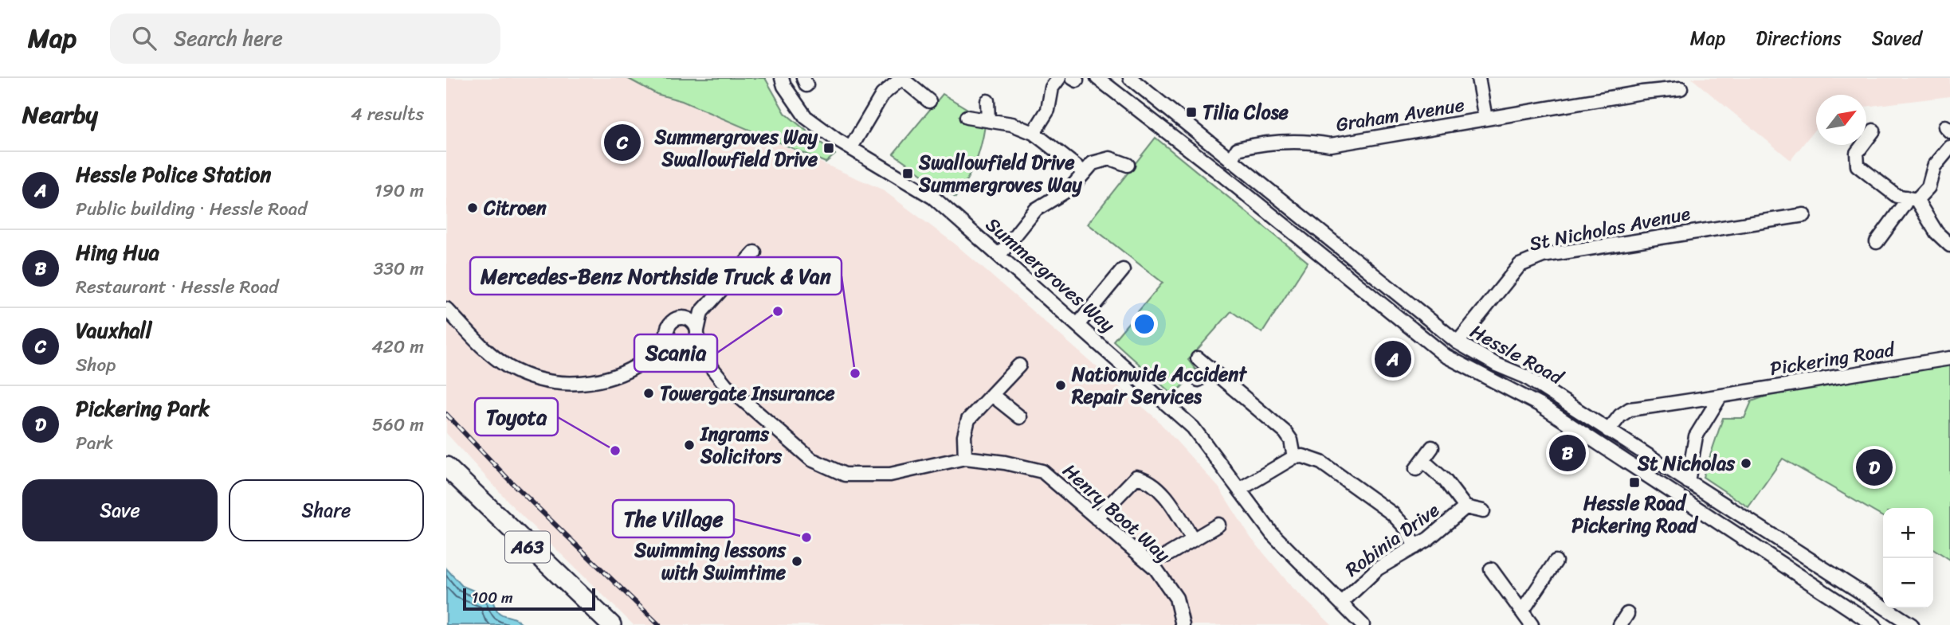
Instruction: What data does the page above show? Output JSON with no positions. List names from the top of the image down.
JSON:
{
  "streets": {
    "highway": ["A63"],
    "street": [
      "Graham Avenue",
      "St Nicholas Avenue",
      "Summergroves Way",
      "Hessle Road",
      "Pickering Road",
      "Henry Boot Way",
      "Robinia Drive"
    ]
  },
  "crossings": [
    ["Graham Avenue", "Hessle Road"],
    ["St Nicholas Avenue", "Hessle Road"],
    ["Summergroves Way", "Robinia Drive"],
    ["Hessle Road", "Pickering Road"]
  ],
  "places": {
    "transit": [
      "Tilia Close",
      "Summergroves Way Swallowfield Drive",
      "Swallowfield Drive Summergroves Way",
      "Hessle Road Pickering Road"
    ],
    "other": [
      "Citroen",
      "Scania",
      "Mercedes-Benz Northside Truck & Van",
      "Nationwide Accident Repair Services",
      "Towergate Insurance",
      "Ingrams Solicitors",
      "Toyota",
      "St Nicholas",
      "The Village",
      "Swimming lessons with Swimtime"
    ]
  },
  "scale_bar": "100 m",
  "north": "top right",
  "page": {
    "header": "Map",
    "search": "Search here",
    "nav": ["Map", "Directions", "Saved"],
    "heading": ["Nearby", "4 results"],
    "pins": [
      "C",
      "A",
      "B",
      "D"
    ],
    "list": [
      {
        "mark": "A",
        "name": "Hessle Police Station",
        "note": "Public building · Hessle Road",
        "value": "190 m"
      },
      {
        "mark": "B",
        "name": "Hing Hua",
        "note": "Restaurant · Hessle Road",
        "value": "330 m"
      },
      {
        "mark": "C",
        "name": "Vauxhall",
        "note": "Shop",
        "value": "420 m"
      },
      {
        "mark": "D",
        "name": "Pickering Park",
        "note": "Park",
        "value": "560 m"
      }
    ],
    "buttons": ["Save", "Share"],
    "map_buttons": ["+", "−"],
    "scale": "100 m"
  }
}
